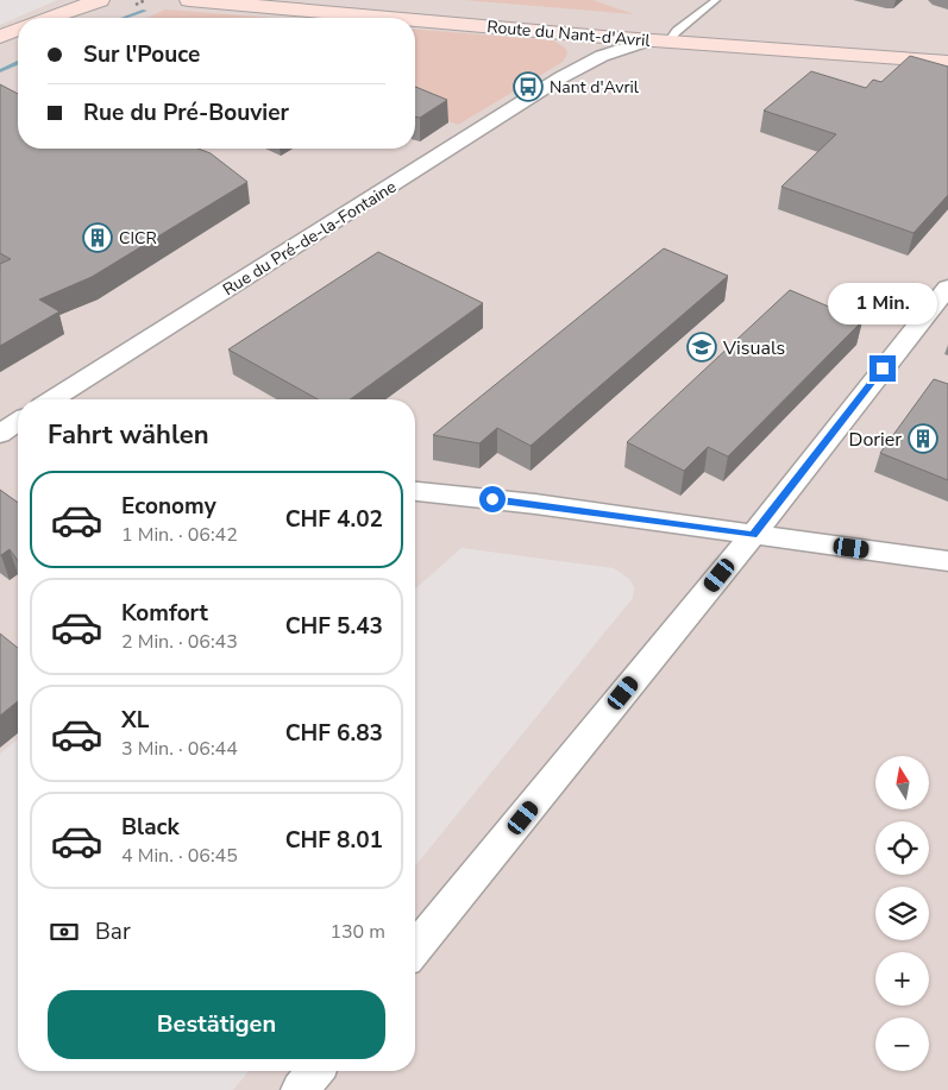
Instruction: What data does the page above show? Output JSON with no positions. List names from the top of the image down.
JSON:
{
  "streets": {
    "main road": ["Route du Nant-d'Avril"],
    "street": ["Rue du Pré-de-la-Fontaine"]
  },
  "crossings": [
    ["Route du Nant-d'Avril", "Rue du Pré-de-la-Fontaine"]
  ],
  "places": {
    "bus stop": ["Nant d'Avril"],
    "building": ["CICR", "Dorier"],
    "school or university": ["Visuals"]
  },
  "north": "top",
  "page": {
    "banner": ["Sur l'Pouce", "Rue du Pré-Bouvier"],
    "bubble": "1 Min.",
    "heading": "Fahrt wählen",
    "list": [
      {
        "name": "Economy",
        "note": "1 Min. · 06:42",
        "value": "CHF 4.02"
      },
      {
        "name": "Komfort",
        "note": "2 Min. · 06:43",
        "value": "CHF 5.43"
      },
      {
        "name": "XL",
        "note": "3 Min. · 06:44",
        "value": "CHF 6.83"
      },
      {
        "name": "Black",
        "note": "4 Min. · 06:45",
        "value": "CHF 8.01"
      }
    ],
    "map_buttons": ["+", "−"],
    "pay": ["Bar", "130 m"],
    "buttons": "Bestätigen"
  }
}
